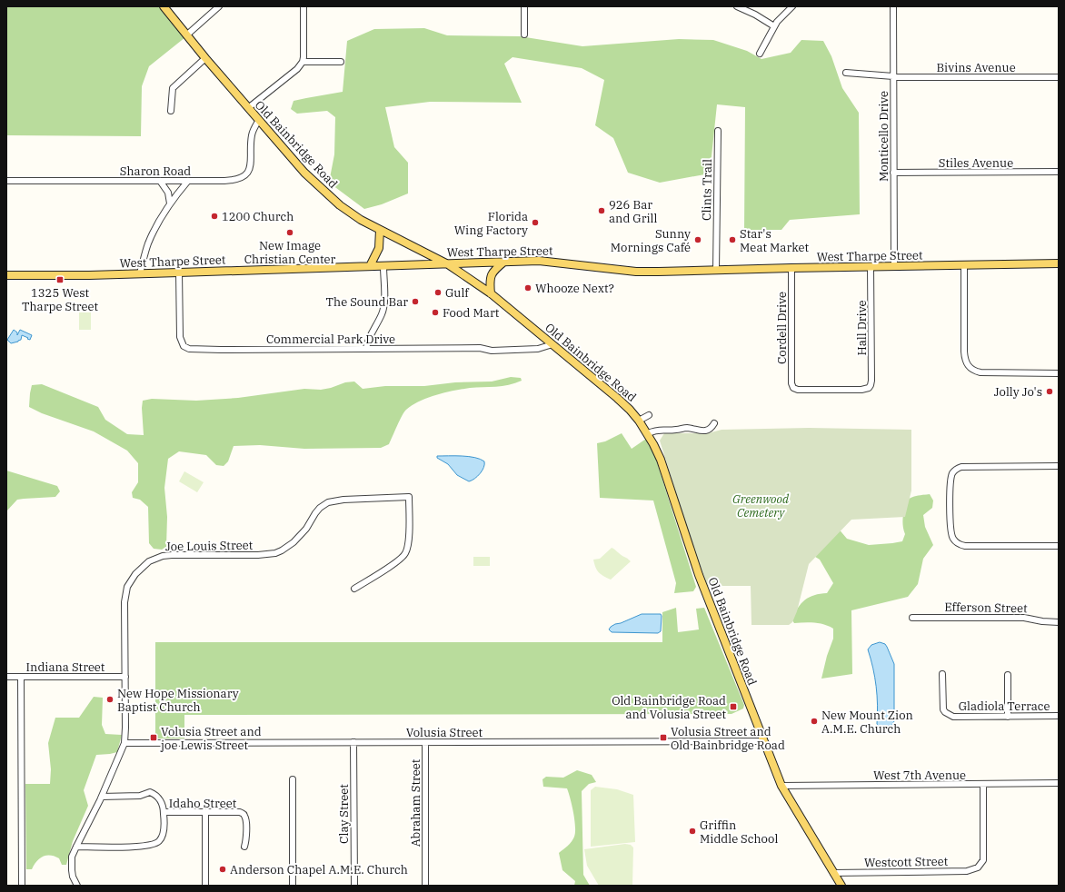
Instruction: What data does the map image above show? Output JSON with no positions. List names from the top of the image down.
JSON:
{
  "streets": {
    "main road": ["Old Bainbridge Road", "West Tharpe Street"],
    "street": [
      "Bivins Avenue",
      "Monticello Drive",
      "Stiles Avenue",
      "Sharon Road",
      "Clints Trail",
      "Cordell Drive",
      "Hall Drive",
      "Commercial Park Drive",
      "Joe Louis Street",
      "Efferson Street",
      "Indiana Street",
      "Gladiola Terrace",
      "Volusia Street",
      "West 7th Avenue",
      "Idaho Street",
      "Abraham Street",
      "Clay Street",
      "Westcott Street"
    ]
  },
  "crossings": [
    ["Bivins Avenue", "Monticello Drive"],
    ["Monticello Drive", "Stiles Avenue"],
    ["Monticello Drive", "West Tharpe Street"],
    ["Old Bainbridge Road", "Sharon Road"],
    ["Old Bainbridge Road", "West Tharpe Street"],
    ["Old Bainbridge Road", "Commercial Park Drive"],
    ["Old Bainbridge Road", "Volusia Street"],
    ["Old Bainbridge Road", "West 7th Avenue"],
    ["Old Bainbridge Road", "Westcott Street"],
    ["Clints Trail", "West Tharpe Street"],
    ["West Tharpe Street", "Cordell Drive"],
    ["West Tharpe Street", "Hall Drive"],
    ["West Tharpe Street", "Commercial Park Drive"],
    ["Cordell Drive", "Hall Drive"],
    ["Joe Louis Street", "Indiana Street"],
    ["Joe Louis Street", "Volusia Street"],
    ["Joe Louis Street", "Idaho Street"],
    ["Volusia Street", "Abraham Street"],
    ["Volusia Street", "Clay Street"],
    ["West 7th Avenue", "Westcott Street"]
  ],
  "parks": ["Greenwood Cemetery"],
  "places": {
    "other": [
      "926 Bar and Grill",
      "1200 Church",
      "Florida Wing Factory",
      "New Image Christian Center",
      "Sunny Mornings Café",
      "Star's Meat Market",
      "Whooze Next?",
      "Gulf",
      "The Sound Bar",
      "Food Mart",
      "Jolly Jo's",
      "New Hope Missionary Baptist Church",
      "New Mount Zion A.M.E. Church",
      "Griffin Middle School",
      "Anderson Chapel A.M.E. Church"
    ],
    "transit": [
      "1325 West Tharpe Street",
      "Old Bainbridge Road and Volusia Street",
      "Volusia Street and joe Lewis Street",
      "Volusia Street and Old Bainbridge Road"
    ]
  }
}
